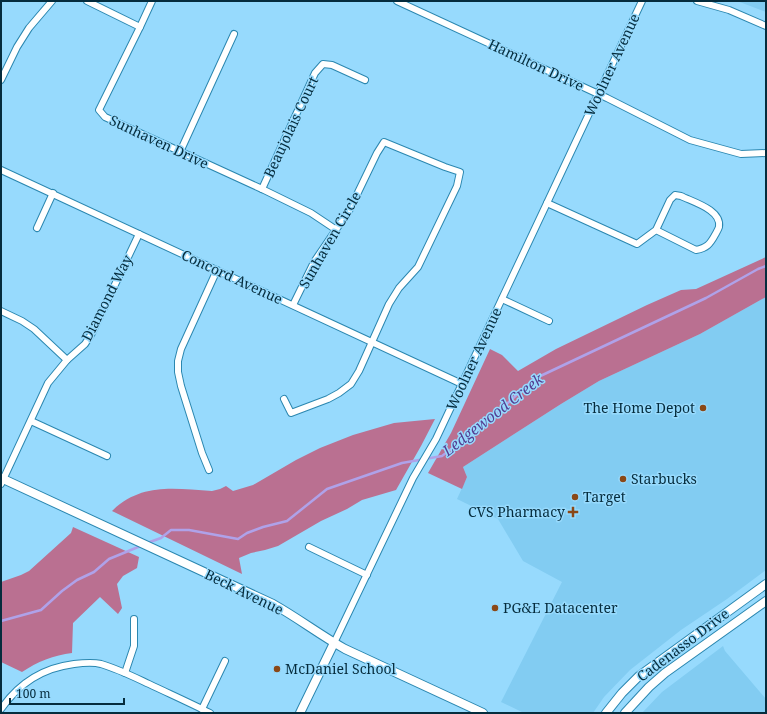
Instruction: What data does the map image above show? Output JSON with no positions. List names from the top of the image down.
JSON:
{
  "streets": {
    "street": [
      "Hamilton Drive",
      "Woolner Avenue",
      "Beaujolais Court",
      "Sunhaven Drive",
      "Sunhaven Circle",
      "Concord Avenue",
      "Diamond Way",
      "Beck Avenue",
      "Cadenasso Drive"
    ]
  },
  "crossings": [
    ["Hamilton Drive", "Woolner Avenue"],
    ["Woolner Avenue", "Concord Avenue"],
    ["Woolner Avenue", "Beck Avenue"],
    ["Beaujolais Court", "Sunhaven Drive"],
    ["Sunhaven Drive", "Sunhaven Circle"],
    ["Sunhaven Circle", "Concord Avenue"],
    ["Concord Avenue", "Diamond Way"],
    ["Diamond Way", "Beck Avenue"]
  ],
  "water": ["Ledgewood Creek"],
  "places": {
    "other": [
      "The Home Depot",
      "Starbucks",
      "Target",
      "PG&E Datacenter",
      "McDaniel School"
    ],
    "health": ["CVS Pharmacy"]
  },
  "scale_bar": "100 m"
}
